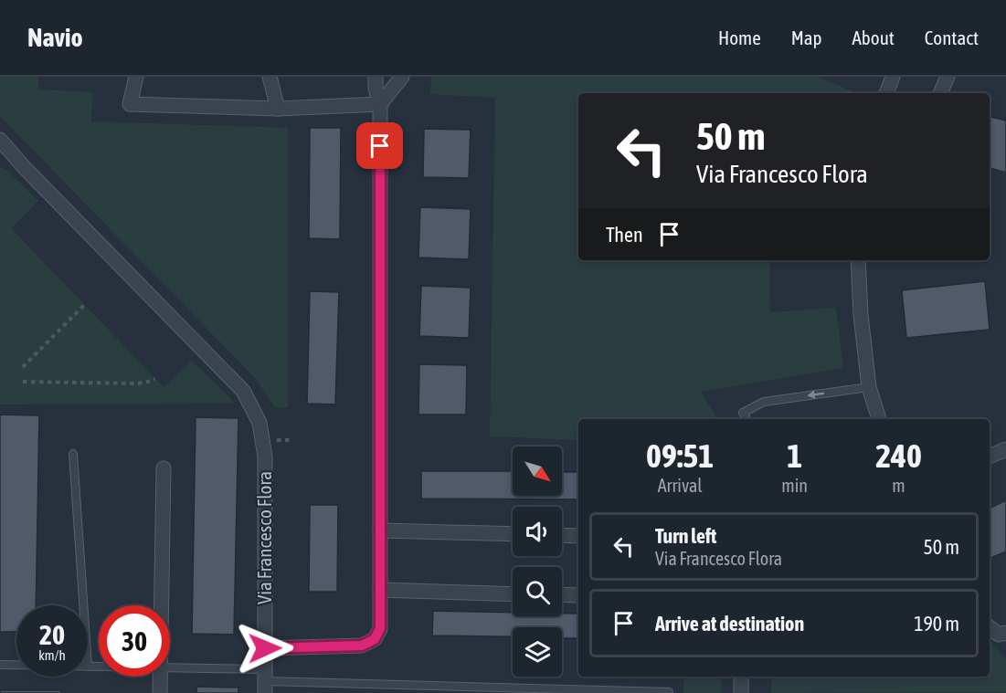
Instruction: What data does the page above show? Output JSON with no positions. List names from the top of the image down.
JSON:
{
  "streets": {
    "street": ["Via Francesco Flora"]
  },
  "north": "bottom right",
  "page": {
    "header": "Navio",
    "nav": [
      "Home",
      "Map",
      "About",
      "Contact"
    ],
    "turn": ["50 m", "Via Francesco Flora"],
    "then": "Then",
    "eta": [
      "09:51",
      "Arrival",
      "1",
      "min",
      "240",
      "m"
    ],
    "list": [
      {
        "name": "Turn left",
        "note": "Via Francesco Flora",
        "value": "50 m"
      },
      {
        "name": "Arrive at destination",
        "value": "190 m"
      }
    ],
    "speed": "20 km/h",
    "limit": "30"
  }
}
